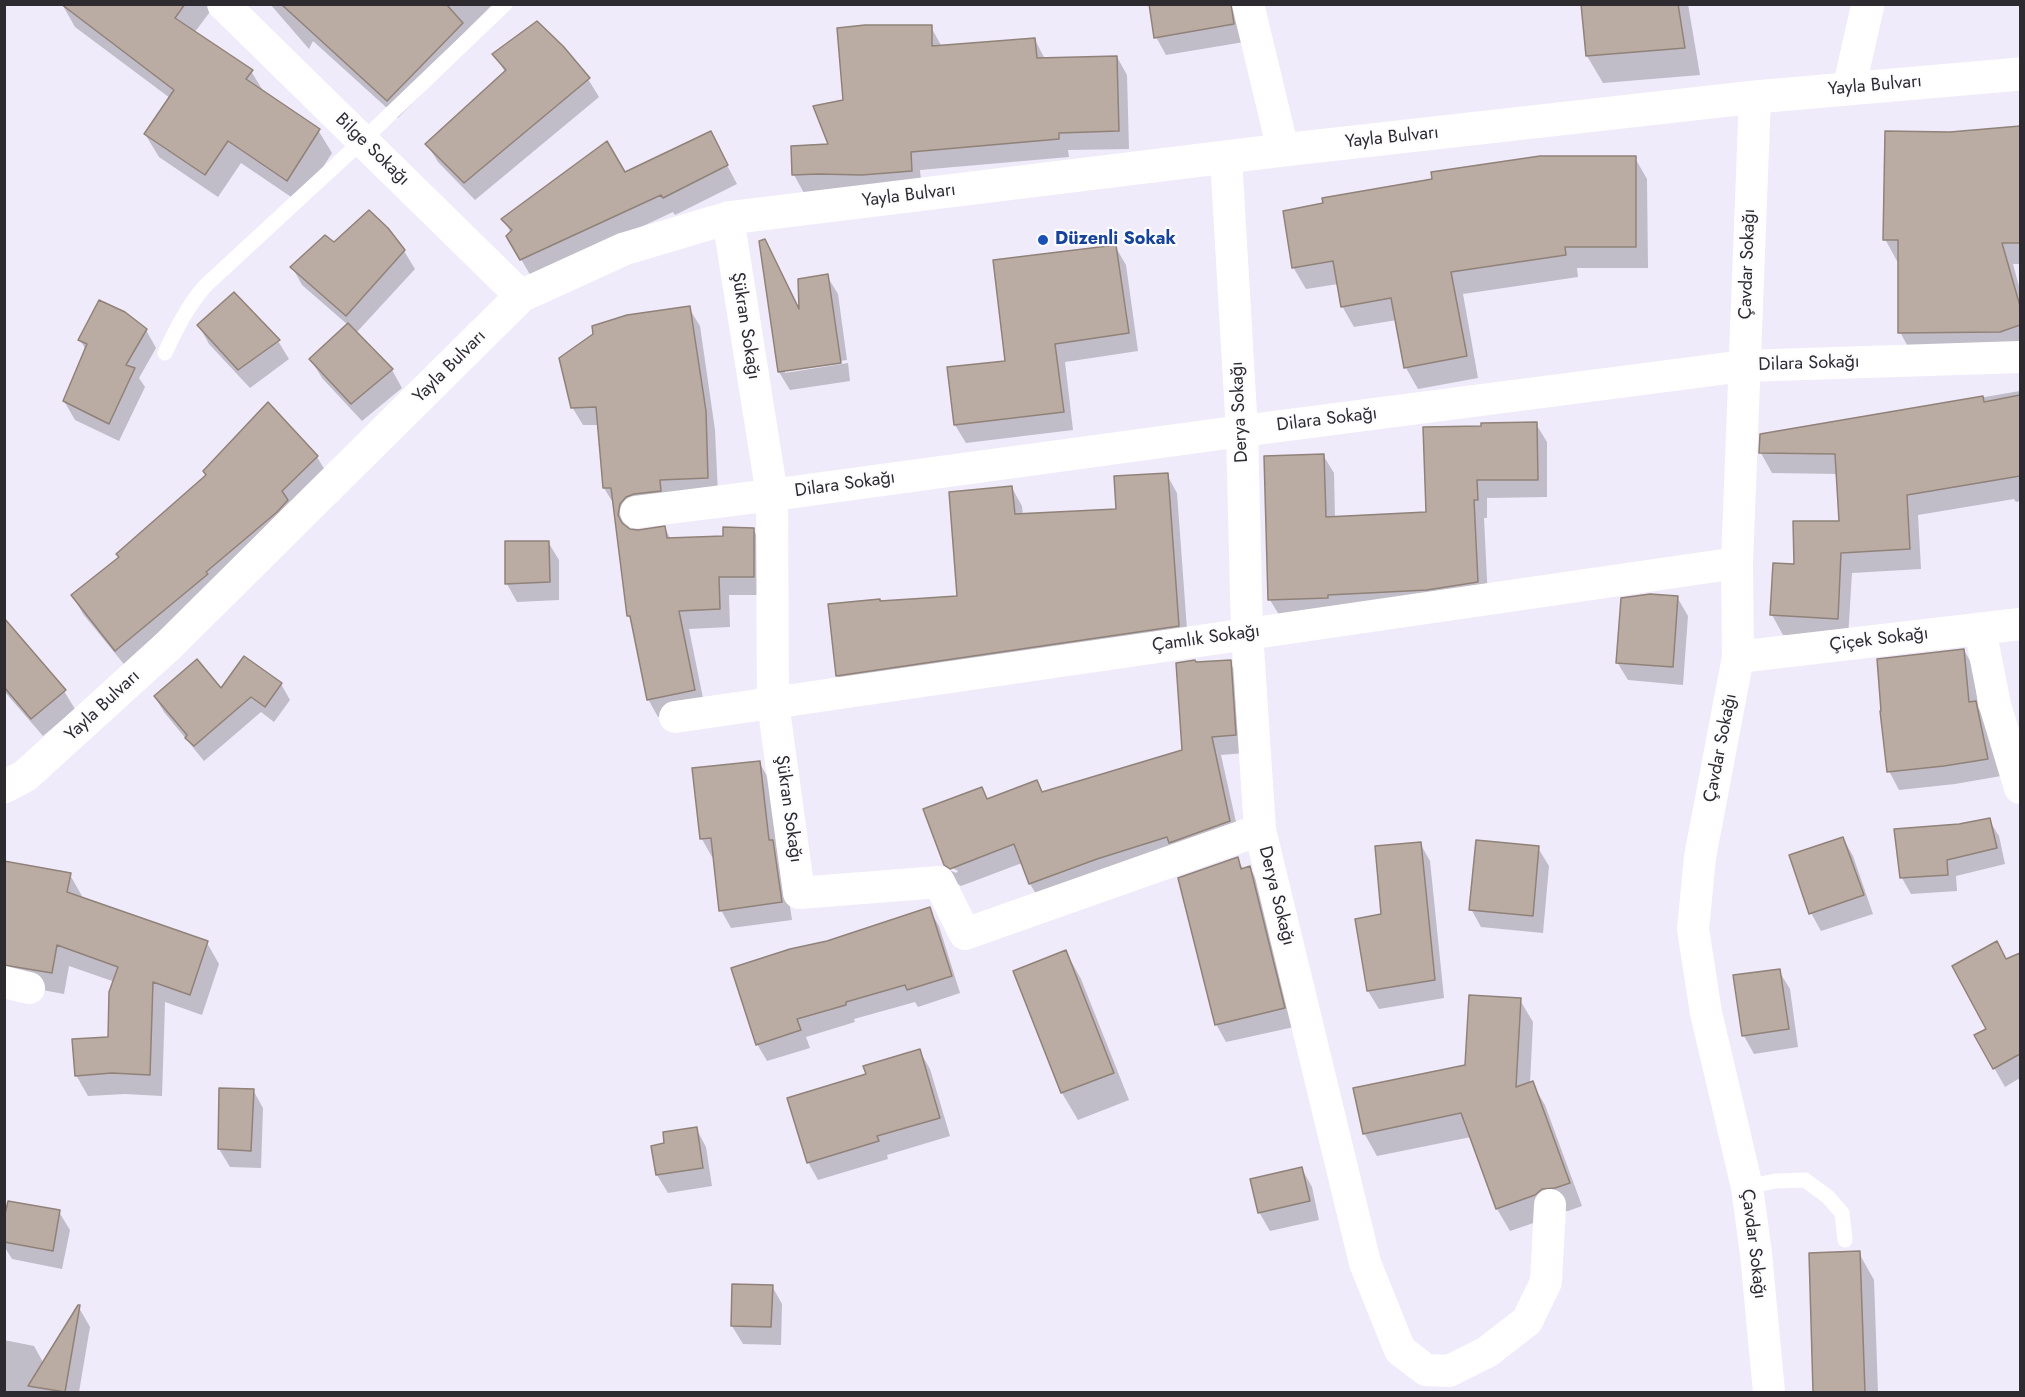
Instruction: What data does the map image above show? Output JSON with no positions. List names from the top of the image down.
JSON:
{
  "streets": {
    "main road": ["Yayla Bulvarı"],
    "street": [
      "Bilge Sokağı",
      "Çavdar Sokağı",
      "Şükran Sokağı",
      "Dilara Sokağı",
      "Derya Sokağı",
      "Çamlık Sokağı",
      "Çiçek Sokağı"
    ]
  },
  "crossings": [
    ["Yayla Bulvarı", "Bilge Sokağı"],
    ["Yayla Bulvarı", "Çavdar Sokağı"],
    ["Yayla Bulvarı", "Şükran Sokağı"],
    ["Yayla Bulvarı", "Derya Sokağı"],
    ["Çavdar Sokağı", "Dilara Sokağı"],
    ["Çavdar Sokağı", "Çamlık Sokağı"],
    ["Çavdar Sokağı", "Çiçek Sokağı"],
    ["Şükran Sokağı", "Dilara Sokağı"],
    ["Şükran Sokağı", "Derya Sokağı"],
    ["Şükran Sokağı", "Çamlık Sokağı"],
    ["Dilara Sokağı", "Derya Sokağı"],
    ["Derya Sokağı", "Çamlık Sokağı"]
  ],
  "places": ["Düzenli Sokak"]
}
